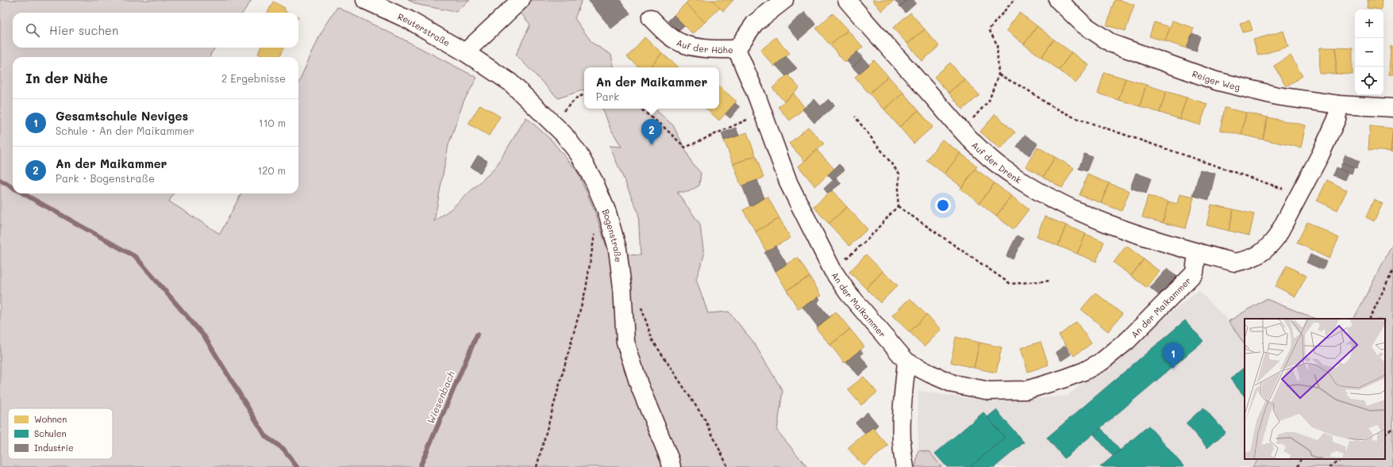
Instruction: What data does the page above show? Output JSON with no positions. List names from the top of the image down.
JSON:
{
  "streets": {
    "street": [
      "Reuterstraße",
      "Auf der Höhe",
      "Reiger Weg",
      "Auf der Drenk",
      "Bogenstraße",
      "An der Maikammer"
    ]
  },
  "crossings": [
    ["Reuterstraße", "Bogenstraße"],
    ["Auf der Höhe", "An der Maikammer"],
    ["Auf der Drenk", "An der Maikammer"]
  ],
  "water": ["Wiesenbach"],
  "legend": ["Wohnen", "Schulen", "Industrie"],
  "page": {
    "map_buttons": ["+", "−"],
    "search": "Hier suchen",
    "heading": ["In der Nähe", "2 Ergebnisse"],
    "popup": ["An der Maikammer", "Park"],
    "list": [
      {
        "mark": "1",
        "name": "Gesamtschule Neviges",
        "note": "Schule · An der Maikammer",
        "value": "110 m"
      },
      {
        "mark": "2",
        "name": "An der Maikammer",
        "note": "Park · Bogenstraße",
        "value": "120 m"
      }
    ],
    "pins": ["2", "1"]
  }
}
